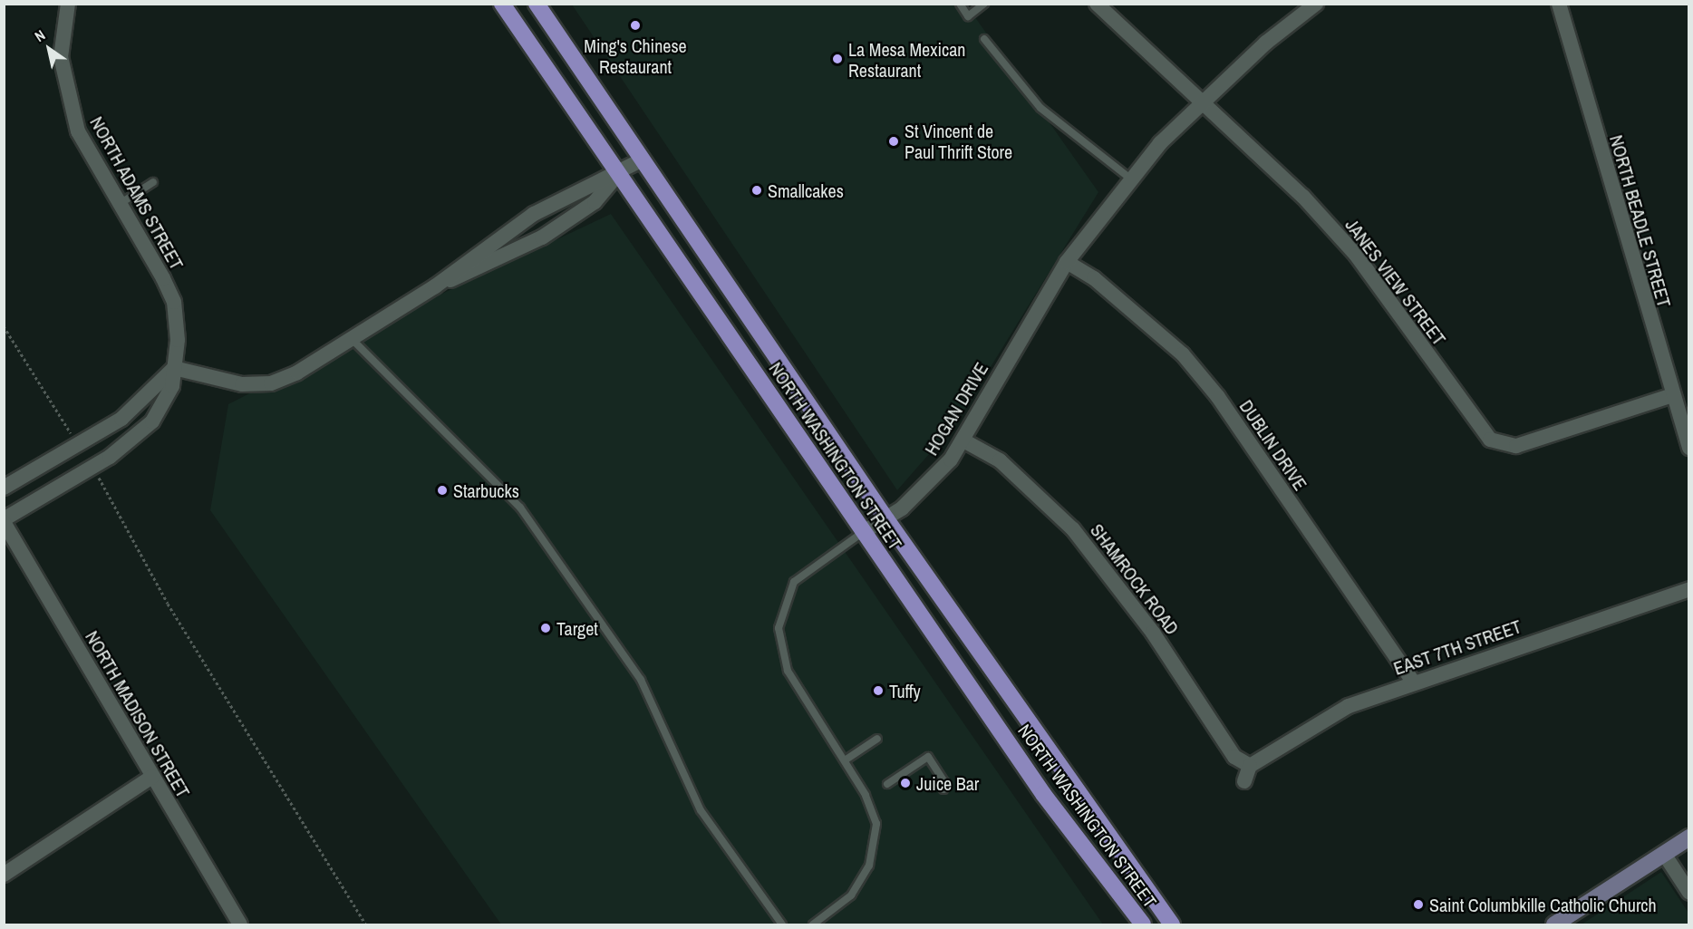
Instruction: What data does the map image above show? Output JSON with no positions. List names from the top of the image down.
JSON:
{
  "streets": {
    "main road": ["NORTH WASHINGTON STREET"],
    "street": [
      "NORTH ADAMS STREET",
      "NORTH BEADLE STREET",
      "JANES VIEW STREET",
      "HOGAN DRIVE",
      "DUBLIN DRIVE",
      "SHAMROCK ROAD",
      "EAST 7TH STREET",
      "NORTH MADISON STREET"
    ]
  },
  "crossings": [
    ["NORTH ADAMS STREET", "NORTH MADISON STREET"],
    ["NORTH BEADLE STREET", "JANES VIEW STREET"],
    ["JANES VIEW STREET", "HOGAN DRIVE"],
    ["HOGAN DRIVE", "DUBLIN DRIVE"],
    ["HOGAN DRIVE", "NORTH WASHINGTON STREET"],
    ["HOGAN DRIVE", "SHAMROCK ROAD"],
    ["DUBLIN DRIVE", "EAST 7TH STREET"],
    ["SHAMROCK ROAD", "EAST 7TH STREET"]
  ],
  "places": [
    "Ming's Chinese Restaurant",
    "La Mesa Mexican Restaurant",
    "St Vincent de Paul Thrift Store",
    "Smallcakes",
    "Starbucks",
    "Target",
    "Tuffy",
    "Juice Bar",
    "Saint Columbkille Catholic Church"
  ],
  "north": "top left"
}
